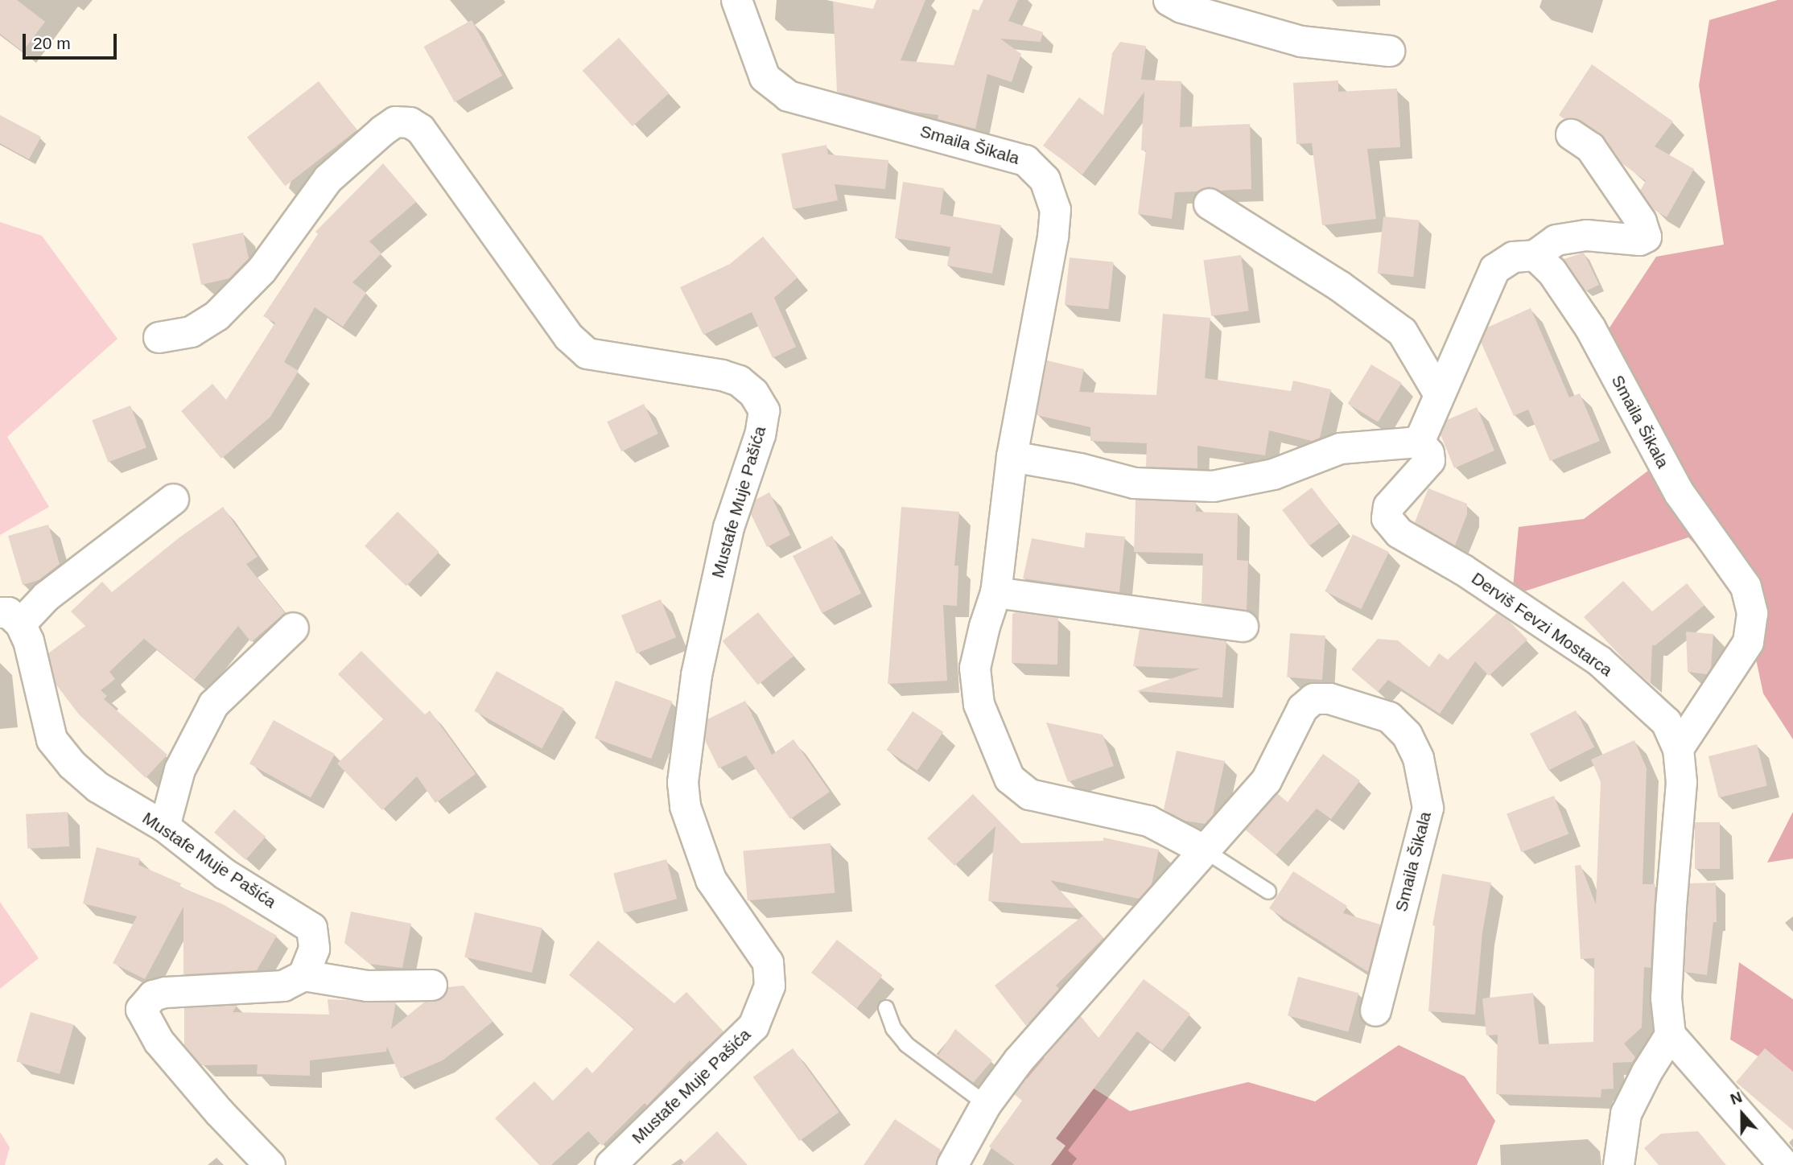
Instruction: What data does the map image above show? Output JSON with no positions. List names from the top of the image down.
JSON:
{
  "streets": {
    "street": ["Smaila Šikala", "Mustafe Muje Pašića", "Derviš Fevzi Mostarca"]
  },
  "crossings": [
    ["Smaila Šikala", "Derviš Fevzi Mostarca"]
  ],
  "scale_bar": "20 m",
  "north": "top"
}
